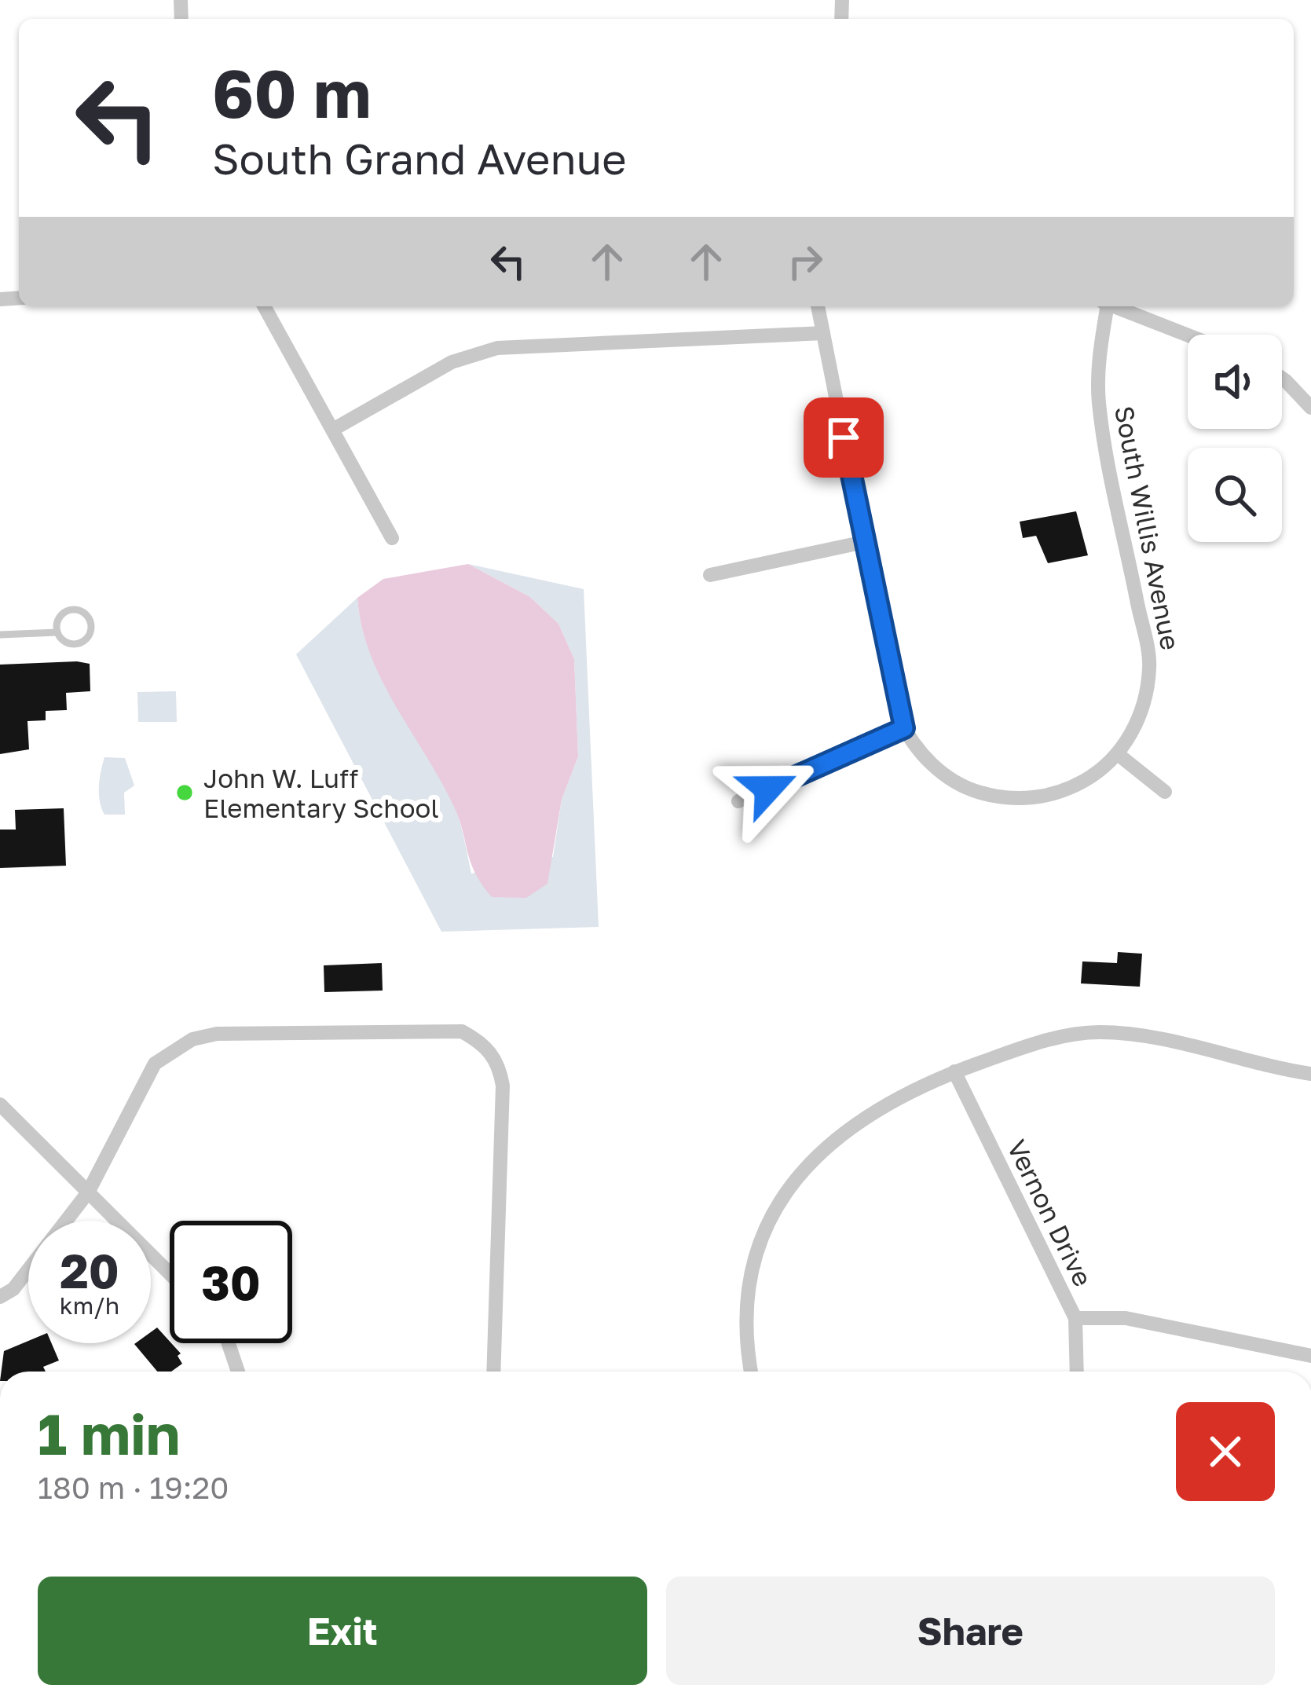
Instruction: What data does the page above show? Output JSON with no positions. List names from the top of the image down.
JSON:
{
  "streets": {
    "street": ["South Willis Avenue", "Vernon Drive"]
  },
  "places": ["John W. Luff Elementary School"],
  "page": {
    "turn": ["60 m", "South Grand Avenue"],
    "speed": "20 km/h",
    "limit": "30",
    "heading": ["1 min", "180 m · 19:20"],
    "buttons": ["Exit", "Share"]
  }
}
